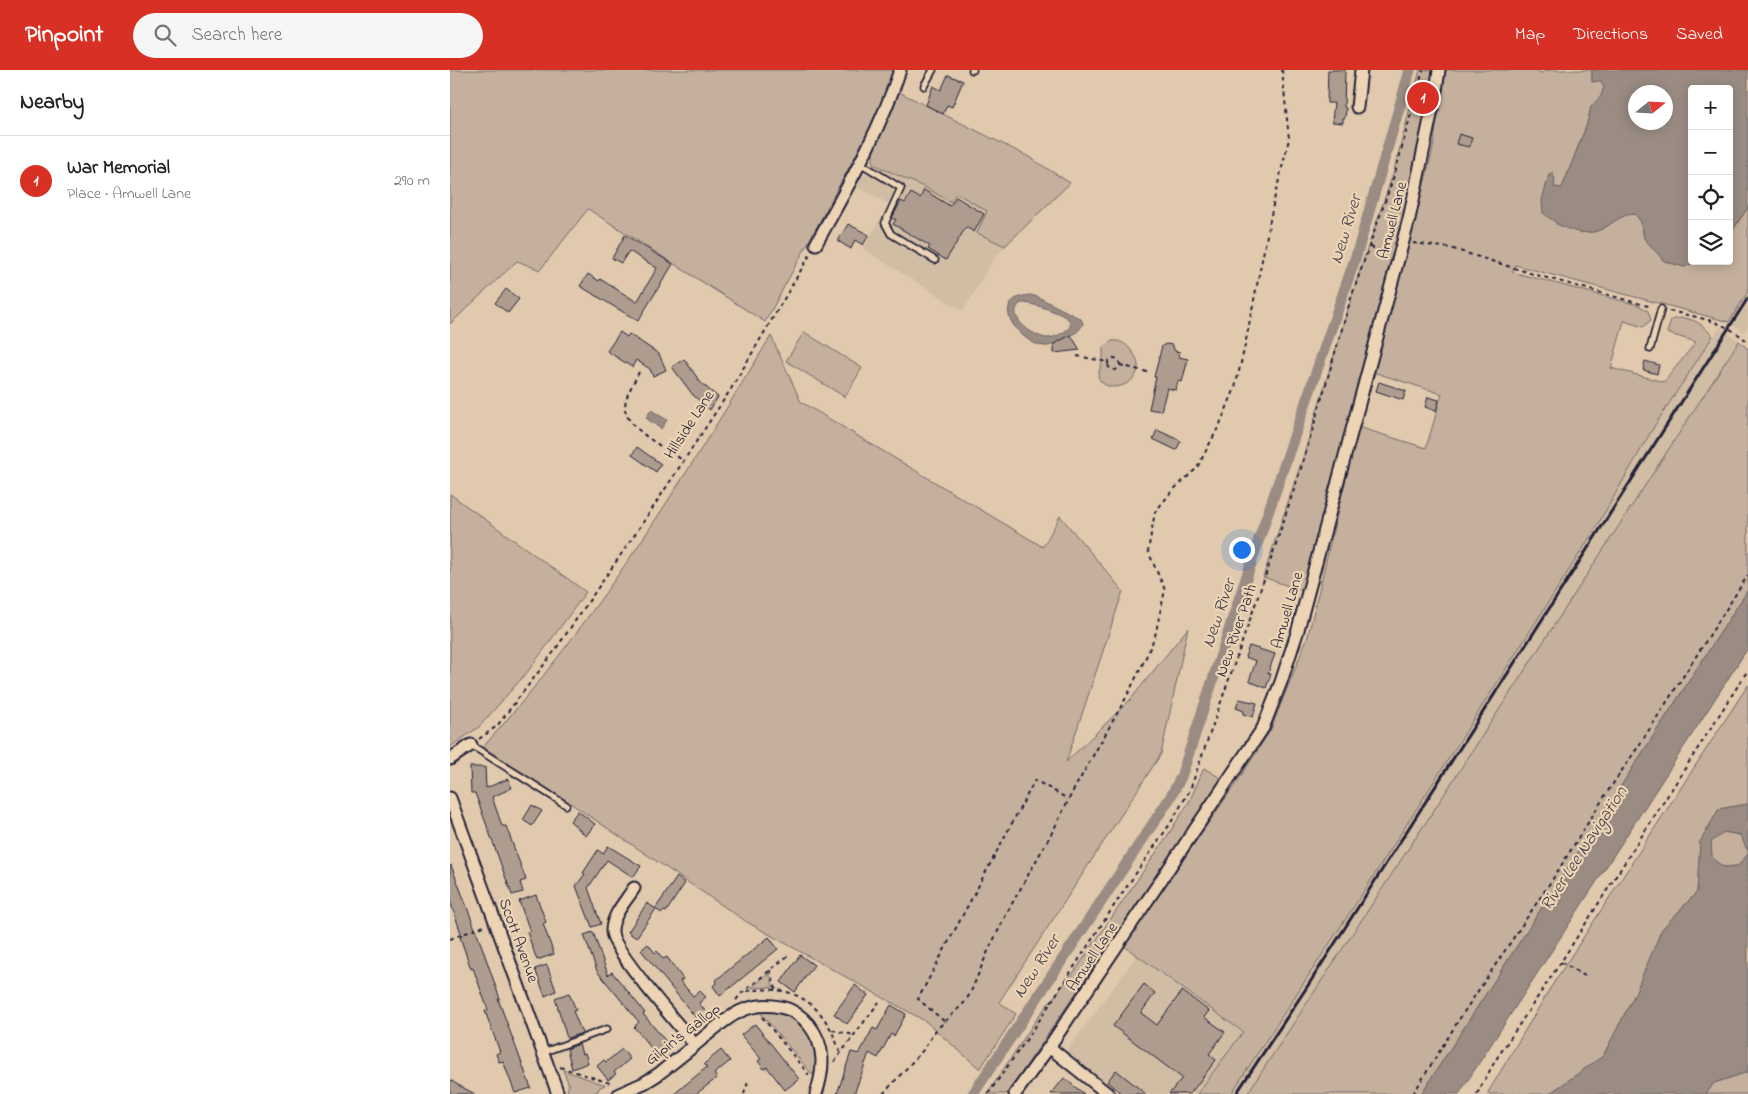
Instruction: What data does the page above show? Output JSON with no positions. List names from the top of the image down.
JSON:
{
  "streets": {
    "street": ["Amwell Lane", "Scott Avenue", "Gilpin's Gallop"],
    "path": ["Hillside Lane", "New River Path"]
  },
  "water": ["New River", "River Lee Navigation"],
  "north": "right",
  "page": {
    "header": "Pinpoint",
    "search": "Search here",
    "nav": ["Map", "Directions", "Saved"],
    "heading": "Nearby",
    "pins": "1",
    "map_buttons": ["+", "−"],
    "list": [
      {
        "mark": "1",
        "name": "War Memorial",
        "note": "Place · Amwell Lane",
        "value": "290 m"
      }
    ]
  }
}
